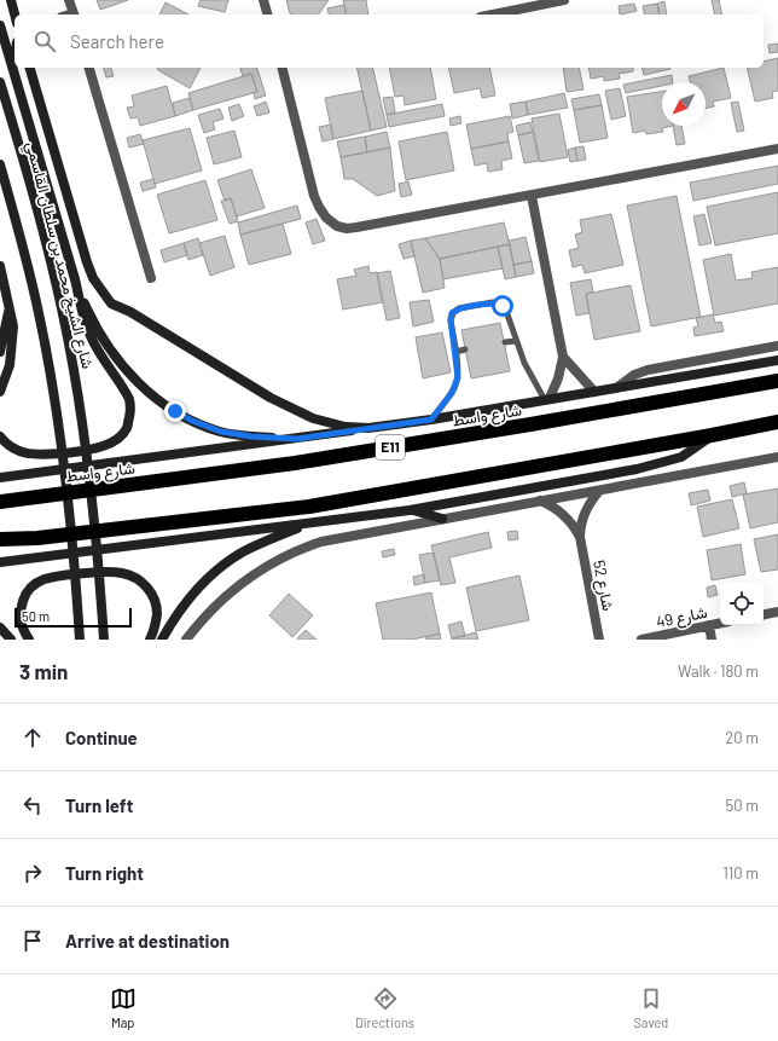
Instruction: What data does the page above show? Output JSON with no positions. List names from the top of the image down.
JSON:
{
  "streets": {
    "highway": ["شارع واسط", "E11"],
    "street": ["شارع الشيخ محمد بن سلطان القاسمي", "شارع 52", "شارع 49"]
  },
  "scale_bar": "50 m",
  "north": "bottom left",
  "page": {
    "search": "Search here",
    "scale": "50 m",
    "heading": ["3 min", "Walk · 180 m"],
    "list": [
      ["Continue", "20 m"],
      ["Turn left", "50 m"],
      ["Turn right", "110 m"],
      "Arrive at destination"
    ],
    "nav": ["Map", "Directions", "Saved"]
  }
}
